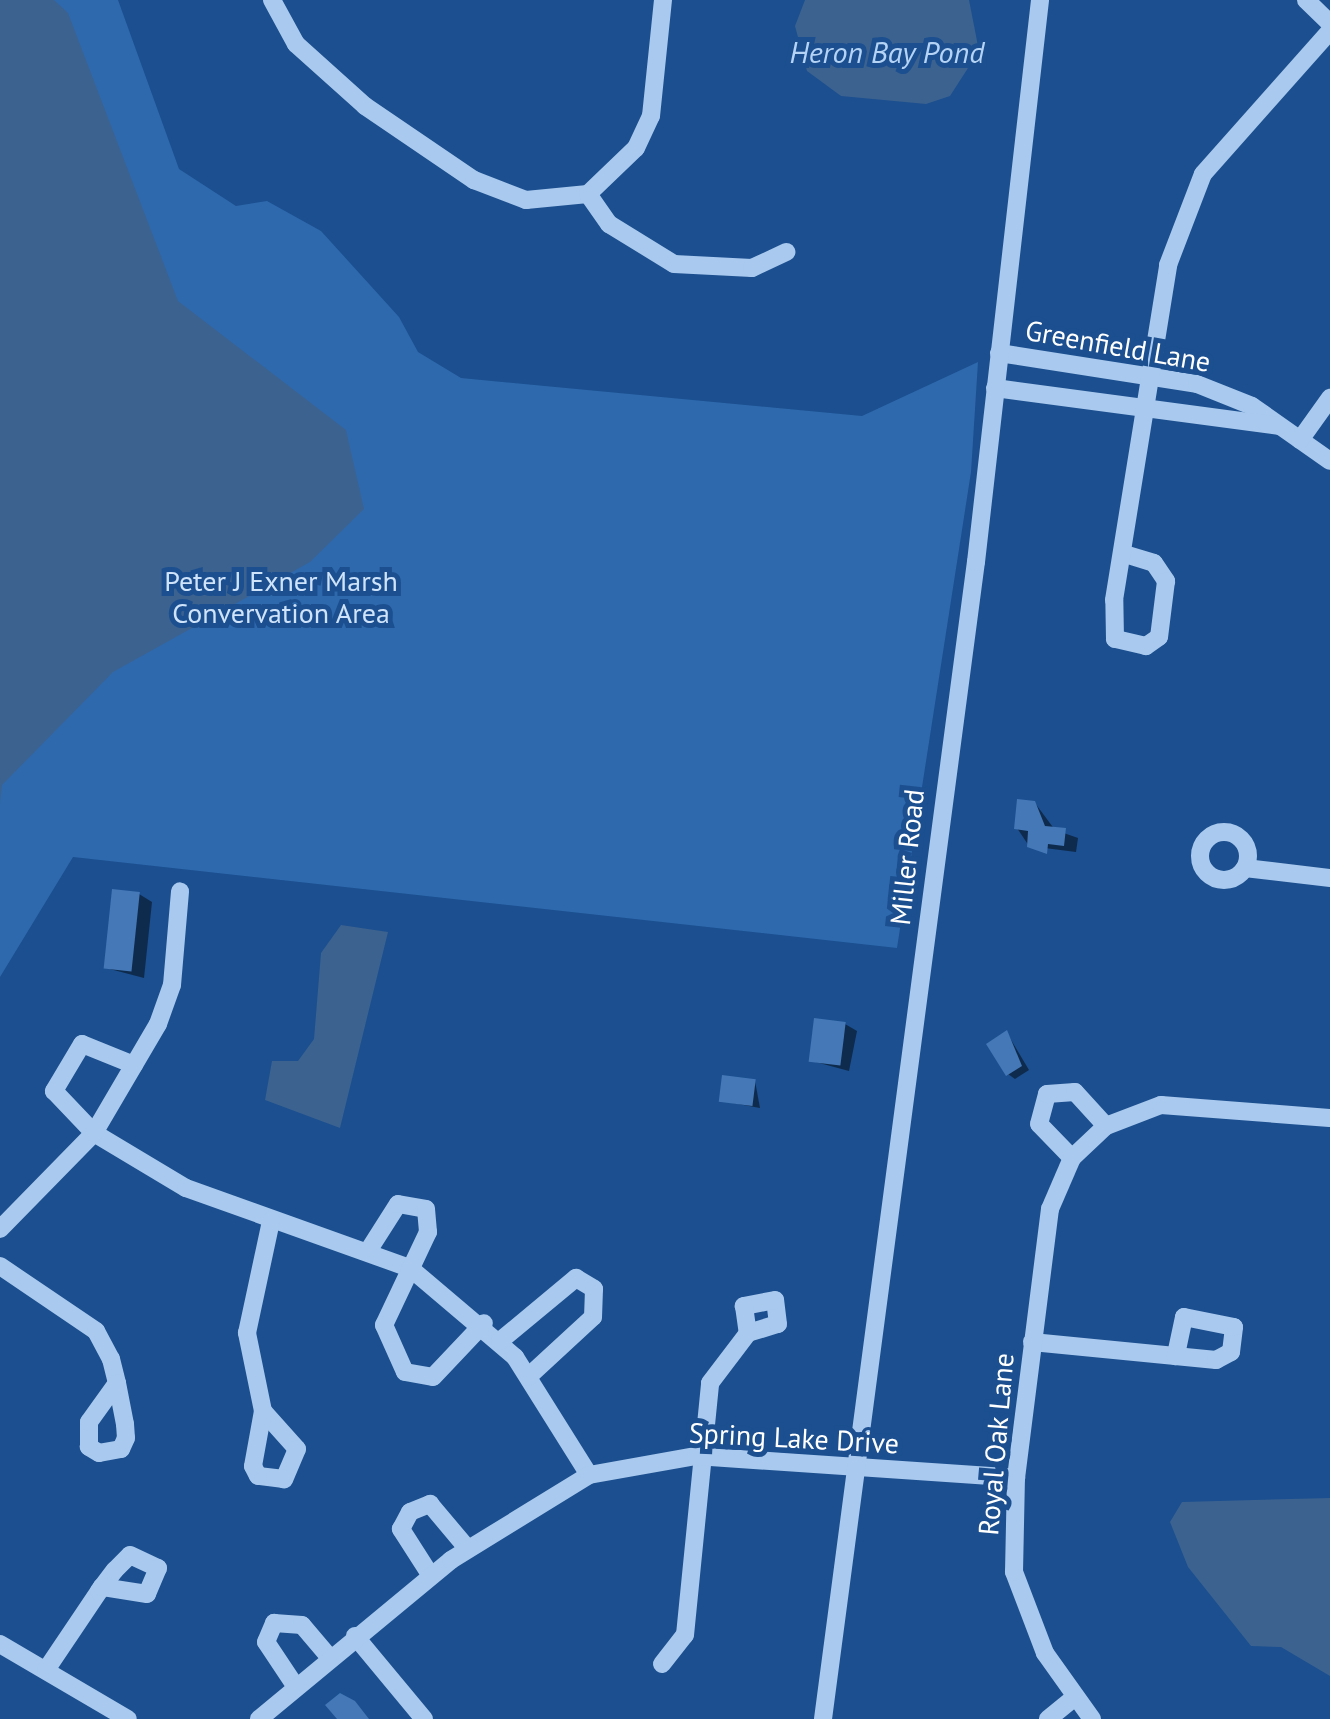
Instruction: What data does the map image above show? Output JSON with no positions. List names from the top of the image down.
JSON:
{
  "streets": {
    "street": [
      "Greenfield Lane",
      "Miller Road",
      "Spring Lake Drive",
      "Royal Oak Lane"
    ]
  },
  "crossings": [
    ["Greenfield Lane", "Miller Road"],
    ["Miller Road", "Spring Lake Drive"],
    ["Spring Lake Drive", "Royal Oak Lane"]
  ],
  "water": ["Heron Bay Pond"],
  "parks": ["Peter J Exner Marsh Convervation Area"]
}
